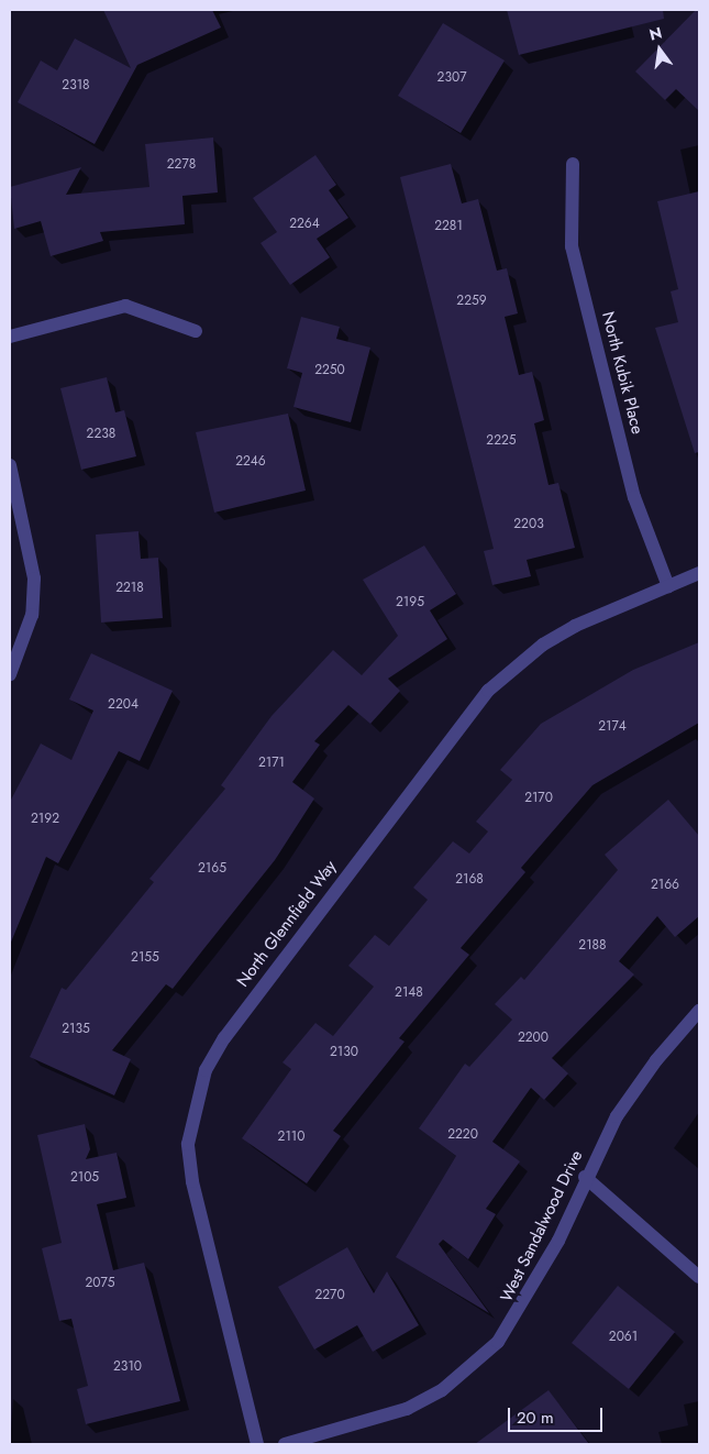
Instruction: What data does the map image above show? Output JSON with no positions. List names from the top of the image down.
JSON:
{
  "streets": {
    "street": ["North Kubik Place", "North Glennfield Way", "West Sandalwood Drive"]
  },
  "crossings": [
    ["North Kubik Place", "North Glennfield Way"]
  ],
  "house_numbers": [
    "2307",
    "2318",
    "2278",
    "2264",
    "2281",
    "2259",
    "2250",
    "2238",
    "2225",
    "2246",
    "2203",
    "2218",
    "2195",
    "2204",
    "2174",
    "2171",
    "2170",
    "2192",
    "2165",
    "2168",
    "2166",
    "2188",
    "2155",
    "2148",
    "2135",
    "2200",
    "2130",
    "2220",
    "2110",
    "2105",
    "2075",
    "2270",
    "2061",
    "2310"
  ],
  "scale_bar": "20 m",
  "north": "top"
}
